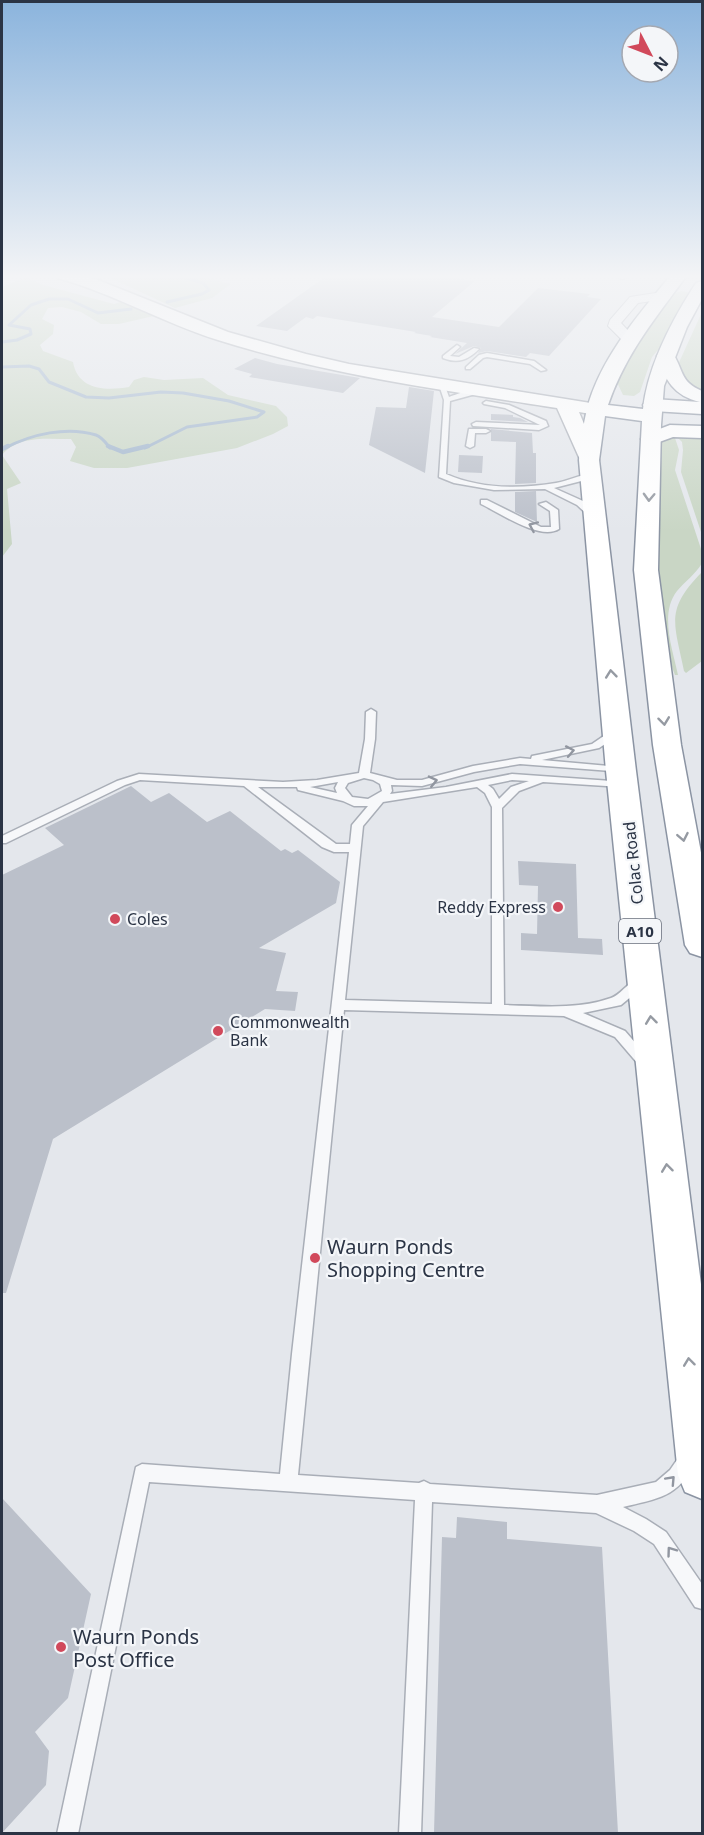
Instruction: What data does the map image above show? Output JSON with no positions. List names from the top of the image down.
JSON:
{
  "streets": {
    "main road": ["Colac Road", "A10"]
  },
  "places": [
    "Reddy Express",
    "Coles",
    "Commonwealth Bank",
    "Waurn Ponds Shopping Centre",
    "Waurn Ponds Post Office"
  ],
  "north": "bottom right"
}
